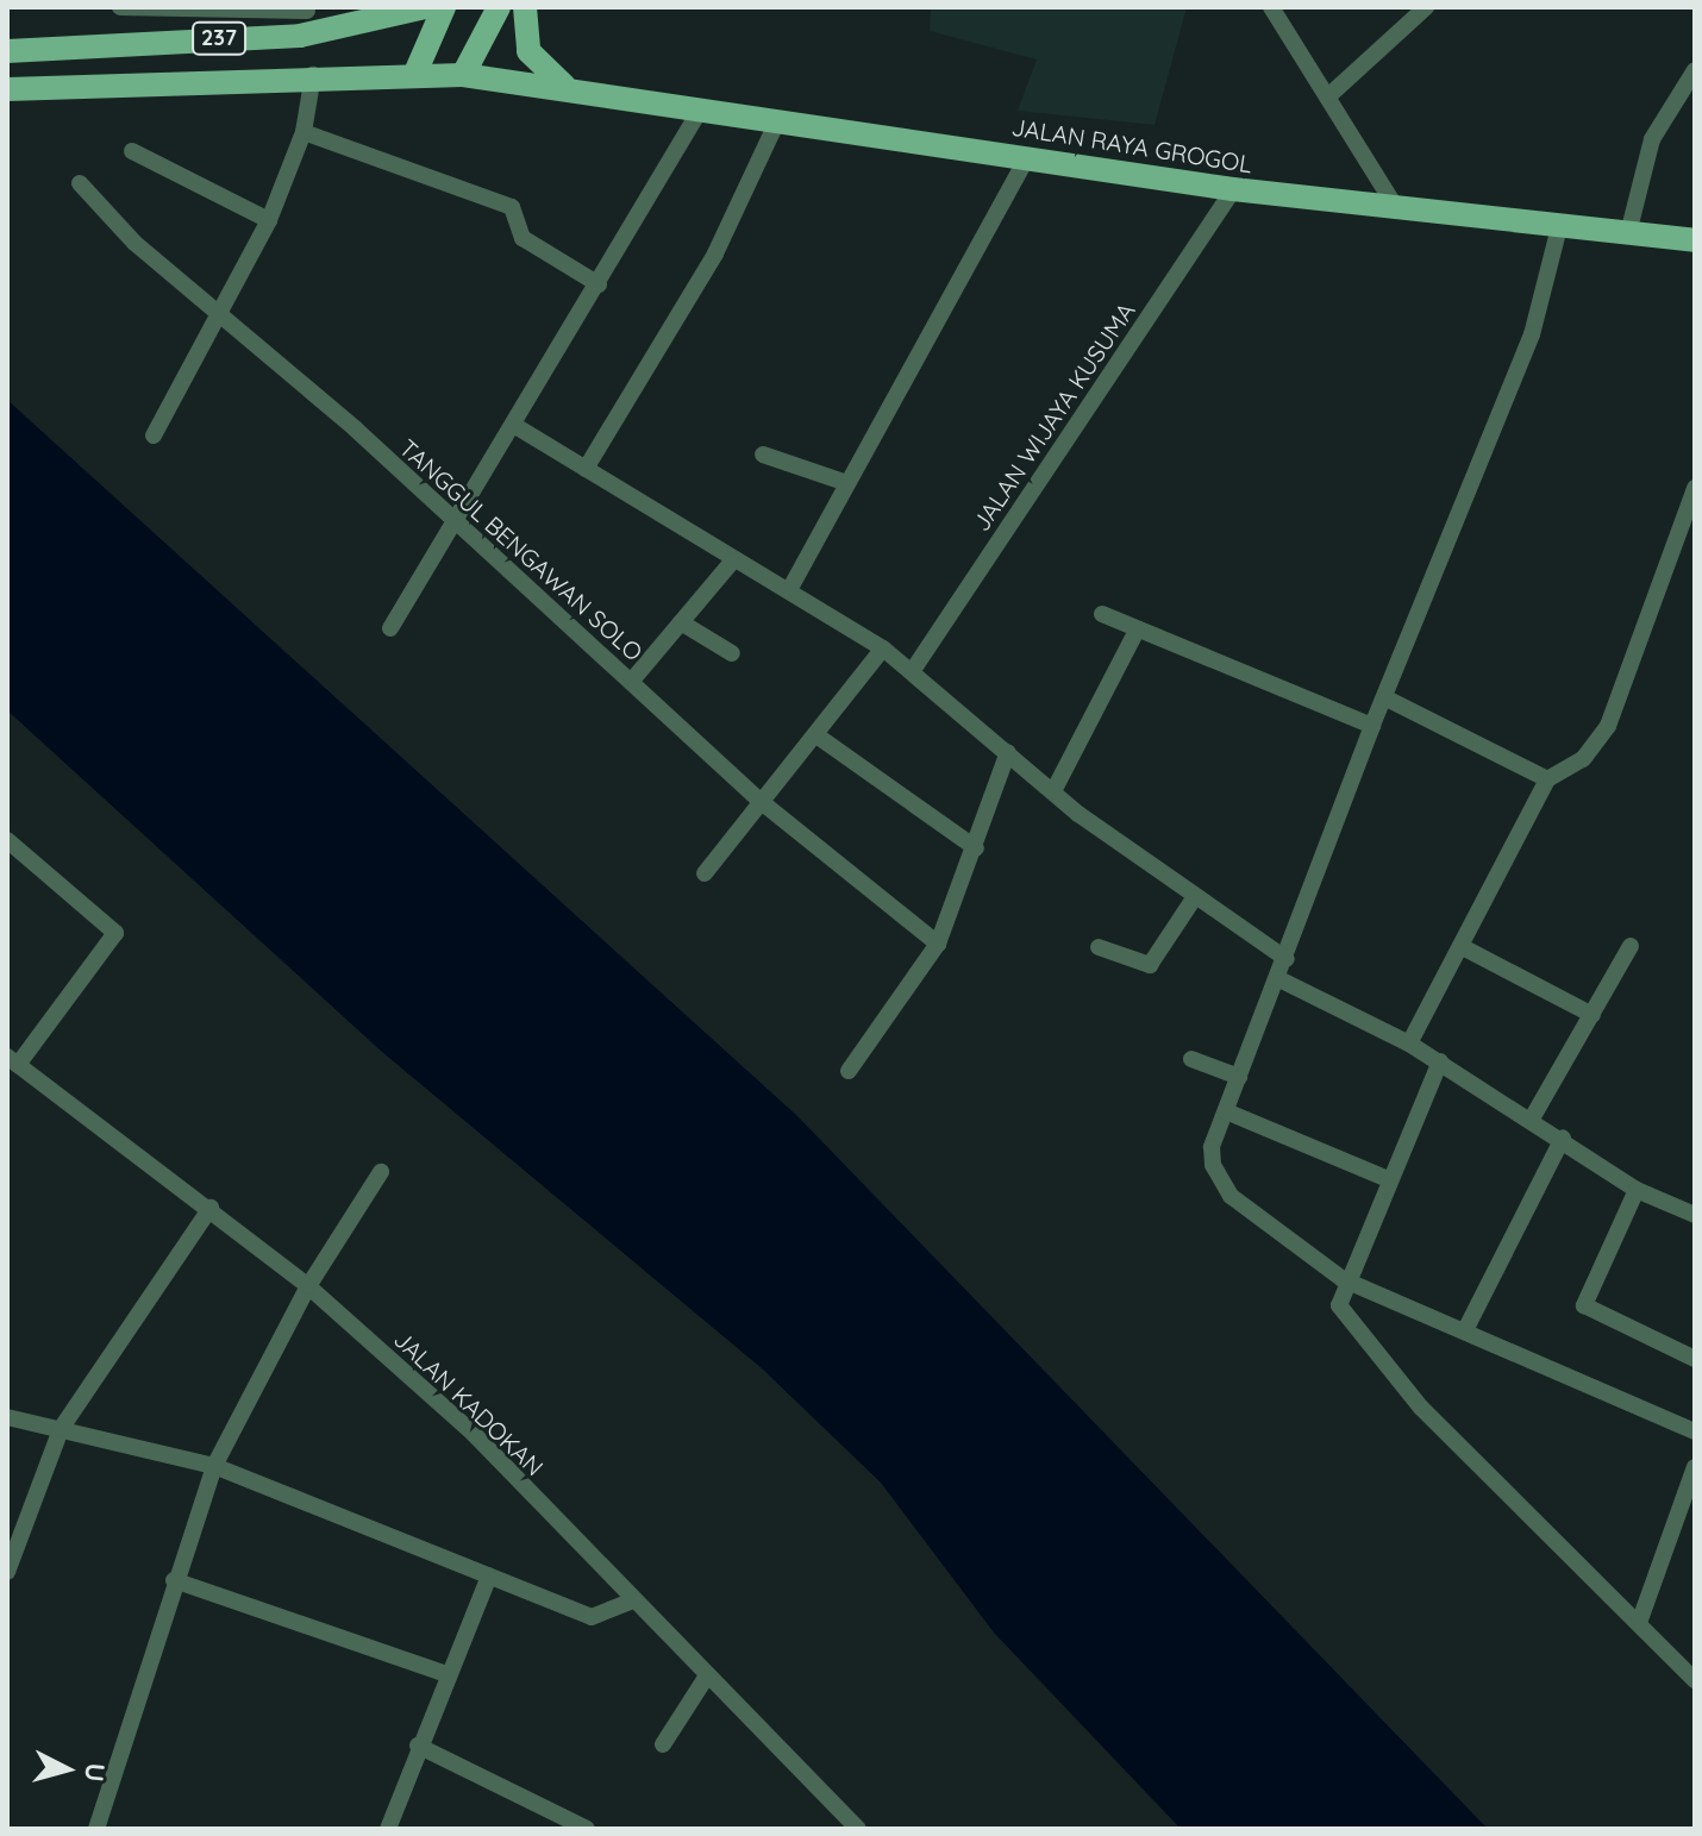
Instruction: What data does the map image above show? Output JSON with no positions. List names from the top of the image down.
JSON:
{
  "streets": {
    "main road": ["237", "JALAN RAYA GROGOL"],
    "street": ["JALAN WIJAYA KUSUMA", "TANGGUL BENGAWAN SOLO", "JALAN KADOKAN"]
  },
  "crossings": [
    ["237", "JALAN RAYA GROGOL"],
    ["JALAN RAYA GROGOL", "JALAN WIJAYA KUSUMA"]
  ],
  "north": "right"
}
